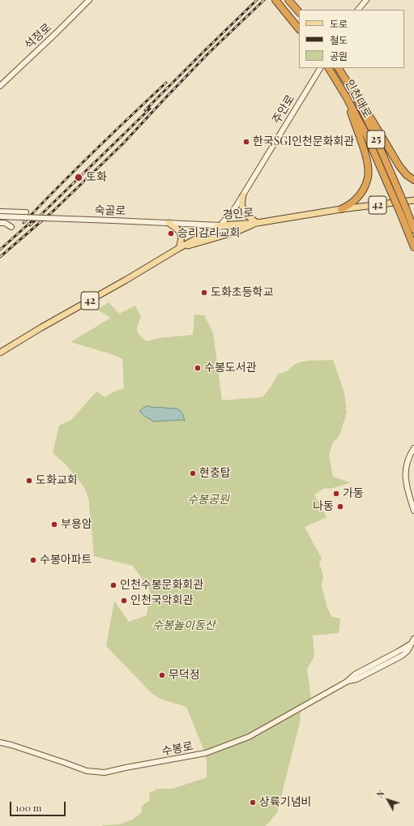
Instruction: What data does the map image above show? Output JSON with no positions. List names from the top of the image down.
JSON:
{
  "streets": {
    "highway": ["인천대로", "25"],
    "main road": [
      "석정로",
      "주안로",
      "42",
      "숙골로",
      "경인로",
      "수봉로"
    ]
  },
  "crossings": [
    ["주안로", "숙골로"],
    ["주안로", "경인로"],
    ["숙골로", "경인로"]
  ],
  "parks": ["수봉공원", "수봉놀이동산"],
  "places": [
    "한국SGI인천문화회관",
    "도화",
    "승리감리교회",
    "도화초등학교",
    "수봉도서관",
    "현충탑",
    "도화교회",
    "가동",
    "나동",
    "부용암",
    "수봉아파트",
    "인천수봉문화회관",
    "인천국악회관",
    "무덕정",
    "상륙기념비"
  ],
  "legend": ["도로", "철도", "공원"],
  "scale_bar": "100 m",
  "north": "top left"
}
